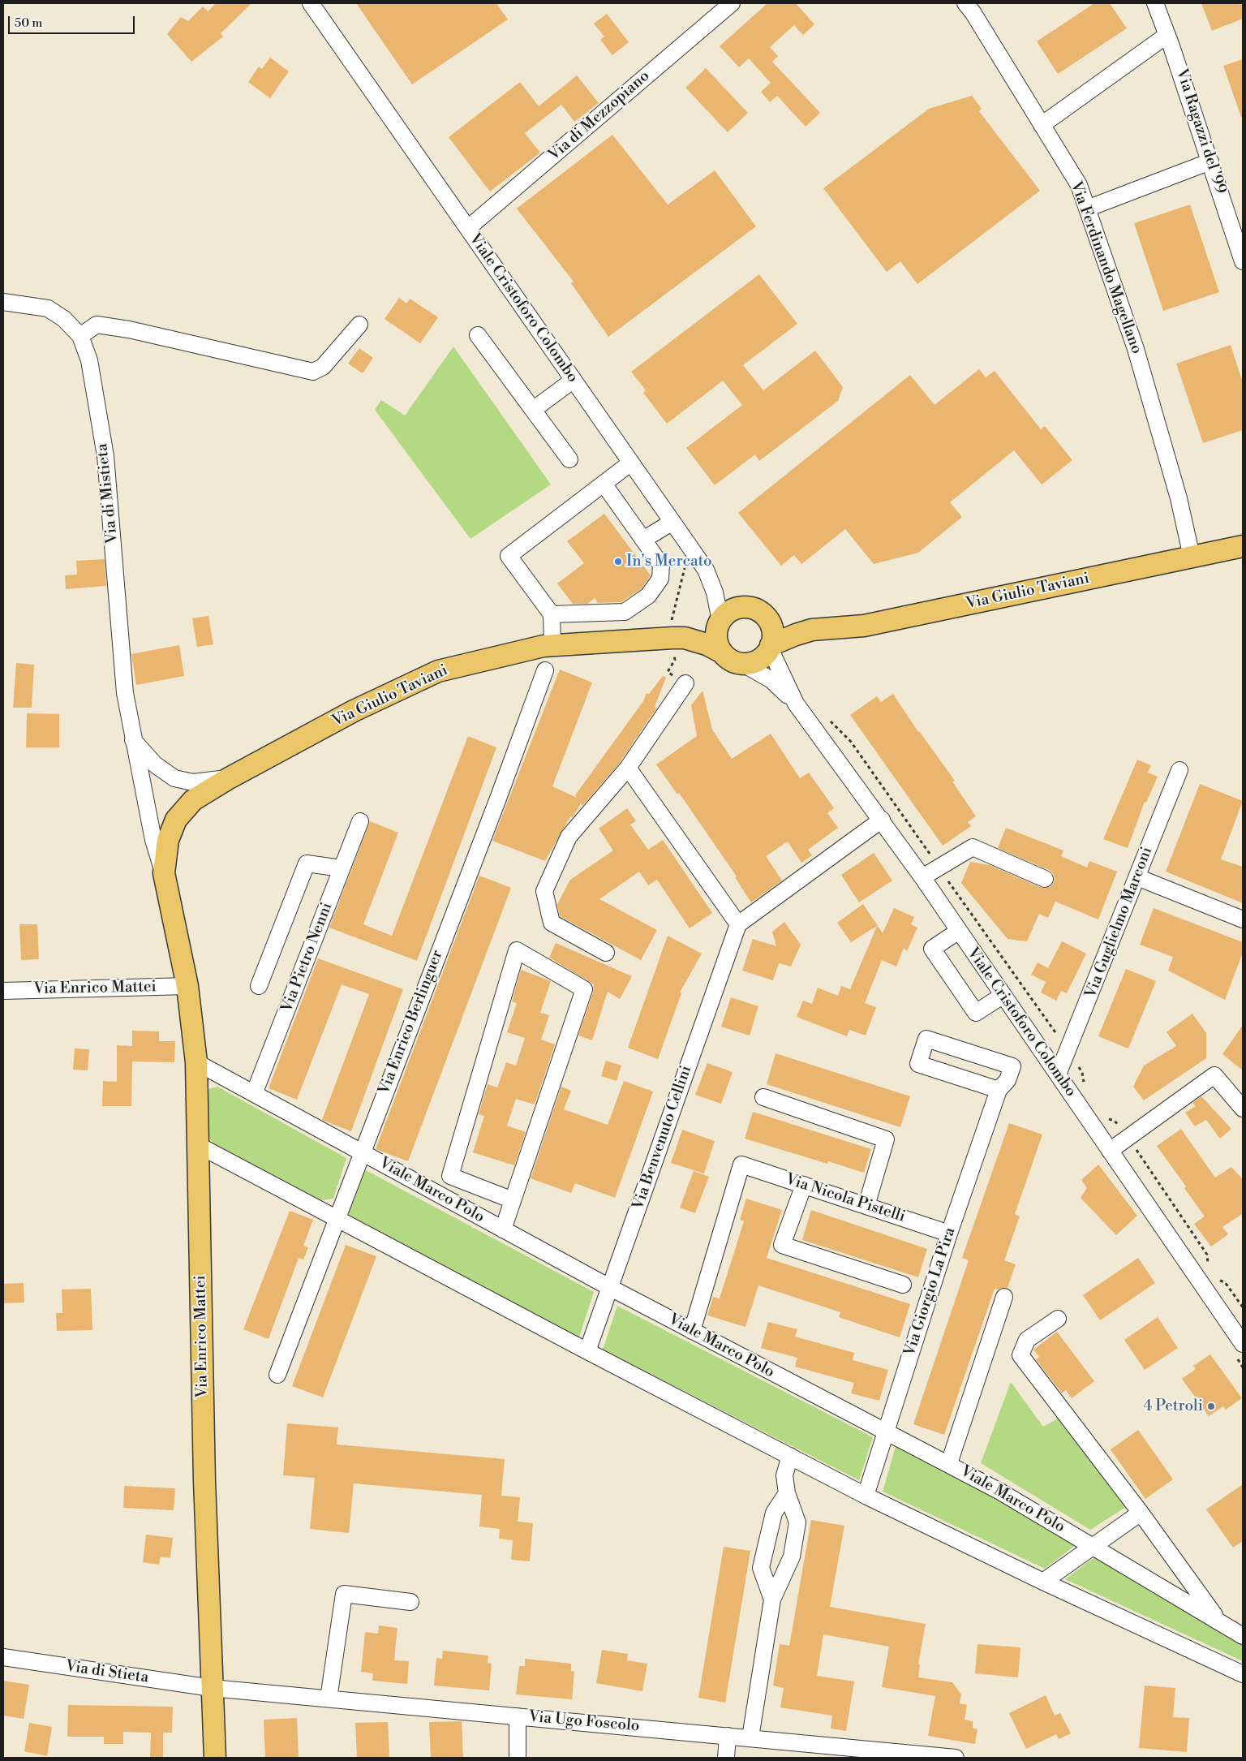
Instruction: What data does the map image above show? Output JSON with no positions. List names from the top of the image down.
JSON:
{
  "streets": {
    "main road": ["Viale Cristoforo Colombo", "Via Giulio Taviani", "Via Enrico Mattei"],
    "street": [
      "Via di Mezzopiano",
      "Via Ragazzi del '99",
      "Via Ferdinando Magellano",
      "Via di Mistieta",
      "Via Guglielmo Marconi",
      "Via Pietro Nenni",
      "Via Enrico Berlinguer",
      "Via Benvenuto Cellini",
      "Viale Marco Polo",
      "Via Nicola Pistelli",
      "Via Giorgio La Pira",
      "Via di Stieta",
      "Via Ugo Foscolo"
    ]
  },
  "crossings": [
    ["Via di Mezzopiano", "Viale Cristoforo Colombo"],
    ["Via Ferdinando Magellano", "Via Giulio Taviani"],
    ["Viale Cristoforo Colombo", "Via Giulio Taviani"],
    ["Viale Cristoforo Colombo", "Via Guglielmo Marconi"],
    ["Via di Mistieta", "Via Giulio Taviani"],
    ["Via di Mistieta", "Via Enrico Mattei"],
    ["Via Giulio Taviani", "Via Enrico Mattei"],
    ["Via Pietro Nenni", "Viale Marco Polo"],
    ["Via Enrico Mattei", "Viale Marco Polo"],
    ["Via Enrico Mattei", "Via di Stieta"],
    ["Via Enrico Mattei", "Via Ugo Foscolo"],
    ["Via Enrico Berlinguer", "Viale Marco Polo"],
    ["Via Benvenuto Cellini", "Viale Marco Polo"],
    ["Viale Marco Polo", "Via Nicola Pistelli"],
    ["Viale Marco Polo", "Via Giorgio La Pira"],
    ["Via Nicola Pistelli", "Via Giorgio La Pira"],
    ["Via di Stieta", "Via Ugo Foscolo"]
  ],
  "places": ["In's Mercato", "4 Petroli"],
  "scale_bar": "50 m"
}
